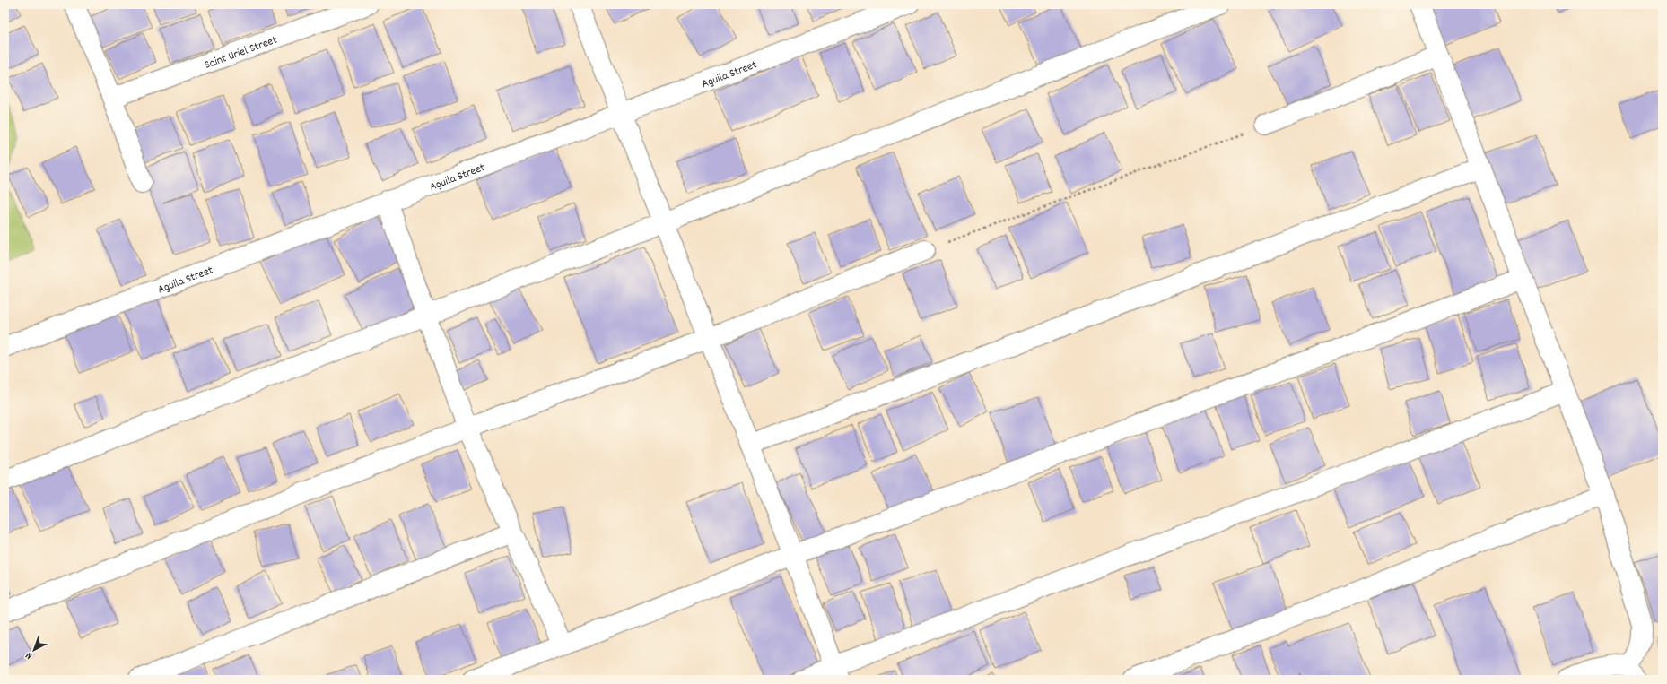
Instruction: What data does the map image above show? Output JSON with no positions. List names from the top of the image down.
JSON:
{
  "streets": {
    "street": ["Saint Uriel Street", "Aguila Street"]
  },
  "north": "bottom left"
}
